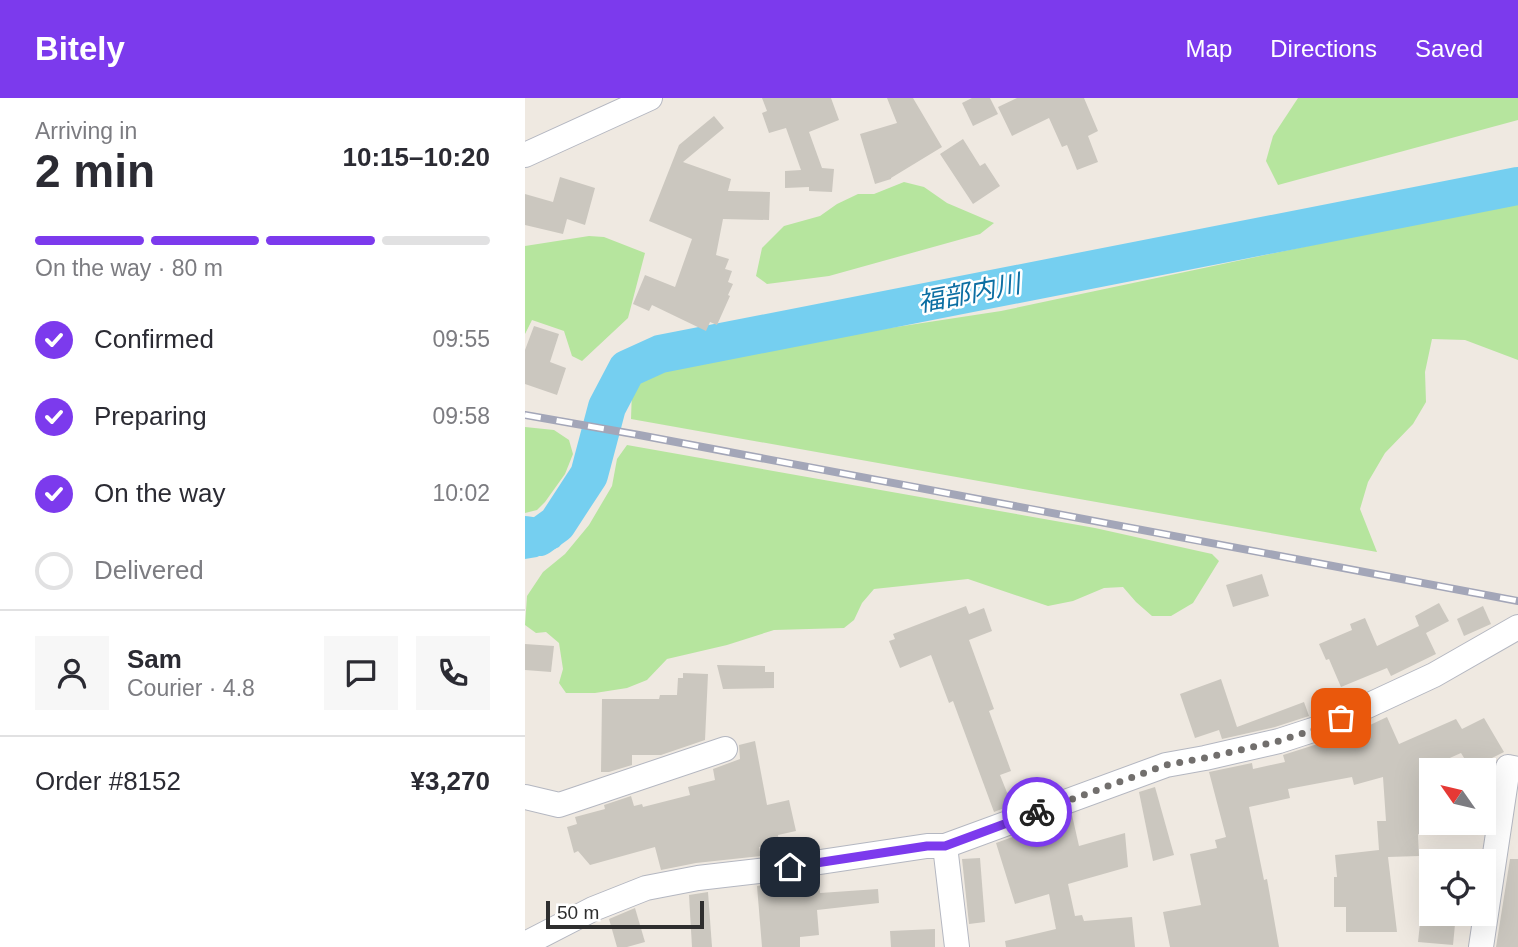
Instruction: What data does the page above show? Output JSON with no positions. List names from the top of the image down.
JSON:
{
  "water": ["福部内川"],
  "scale_bar": "50 m",
  "north": "top left",
  "page": {
    "header": "Bitely",
    "nav": ["Map", "Directions", "Saved"],
    "heading": ["2 min", "Arriving in", "10:15–10:20"],
    "panel": [
      "Sam",
      "Courier · 4.8",
      "Order #8152",
      "¥3,270"
    ],
    "bar": "On the way · 80 m",
    "list": [
      ["Confirmed", "09:55"],
      ["Preparing", "09:58"],
      ["On the way", "10:02"],
      "Delivered"
    ],
    "scale": "50 m"
  }
}
